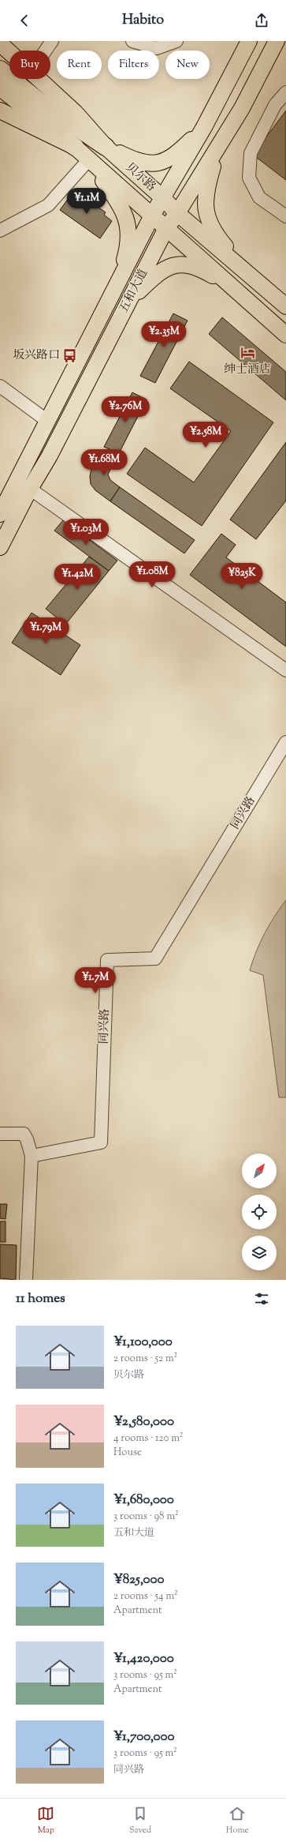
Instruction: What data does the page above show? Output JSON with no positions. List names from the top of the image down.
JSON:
{
  "streets": {
    "main road": ["贝尔路", "五和大道"],
    "street": ["同兴路"]
  },
  "crossings": [
    ["贝尔路", "五和大道"]
  ],
  "places": {
    "hotel": ["绅士酒店"],
    "bus stop": ["坂兴路口"]
  },
  "north": "top right",
  "page": {
    "header": "Habito",
    "chip": [
      "Buy",
      "Rent",
      "Filters",
      "New"
    ],
    "price": [
      "¥1.1M",
      "¥2.35M",
      "¥2.76M",
      "¥2.58M",
      "¥1.68M",
      "¥1.03M",
      "¥1.08M",
      "¥825K",
      "¥1.42M",
      "¥1.79M",
      "¥1.7M"
    ],
    "heading": "11 homes",
    "list": [
      {
        "name": "¥1,100,000",
        "note": "2 rooms · 52 m² · 贝尔路"
      },
      {
        "name": "¥2,580,000",
        "note": "4 rooms · 120 m² · House"
      },
      {
        "name": "¥1,680,000",
        "note": "3 rooms · 98 m² · 五和大道"
      },
      {
        "name": "¥825,000",
        "note": "2 rooms · 54 m² · Apartment"
      },
      {
        "name": "¥1,420,000",
        "note": "3 rooms · 95 m² · Apartment"
      },
      {
        "name": "¥1,700,000",
        "note": "3 rooms · 95 m² · 同兴路"
      }
    ],
    "tabs": ["Map", "Saved", "Home"]
  }
}
